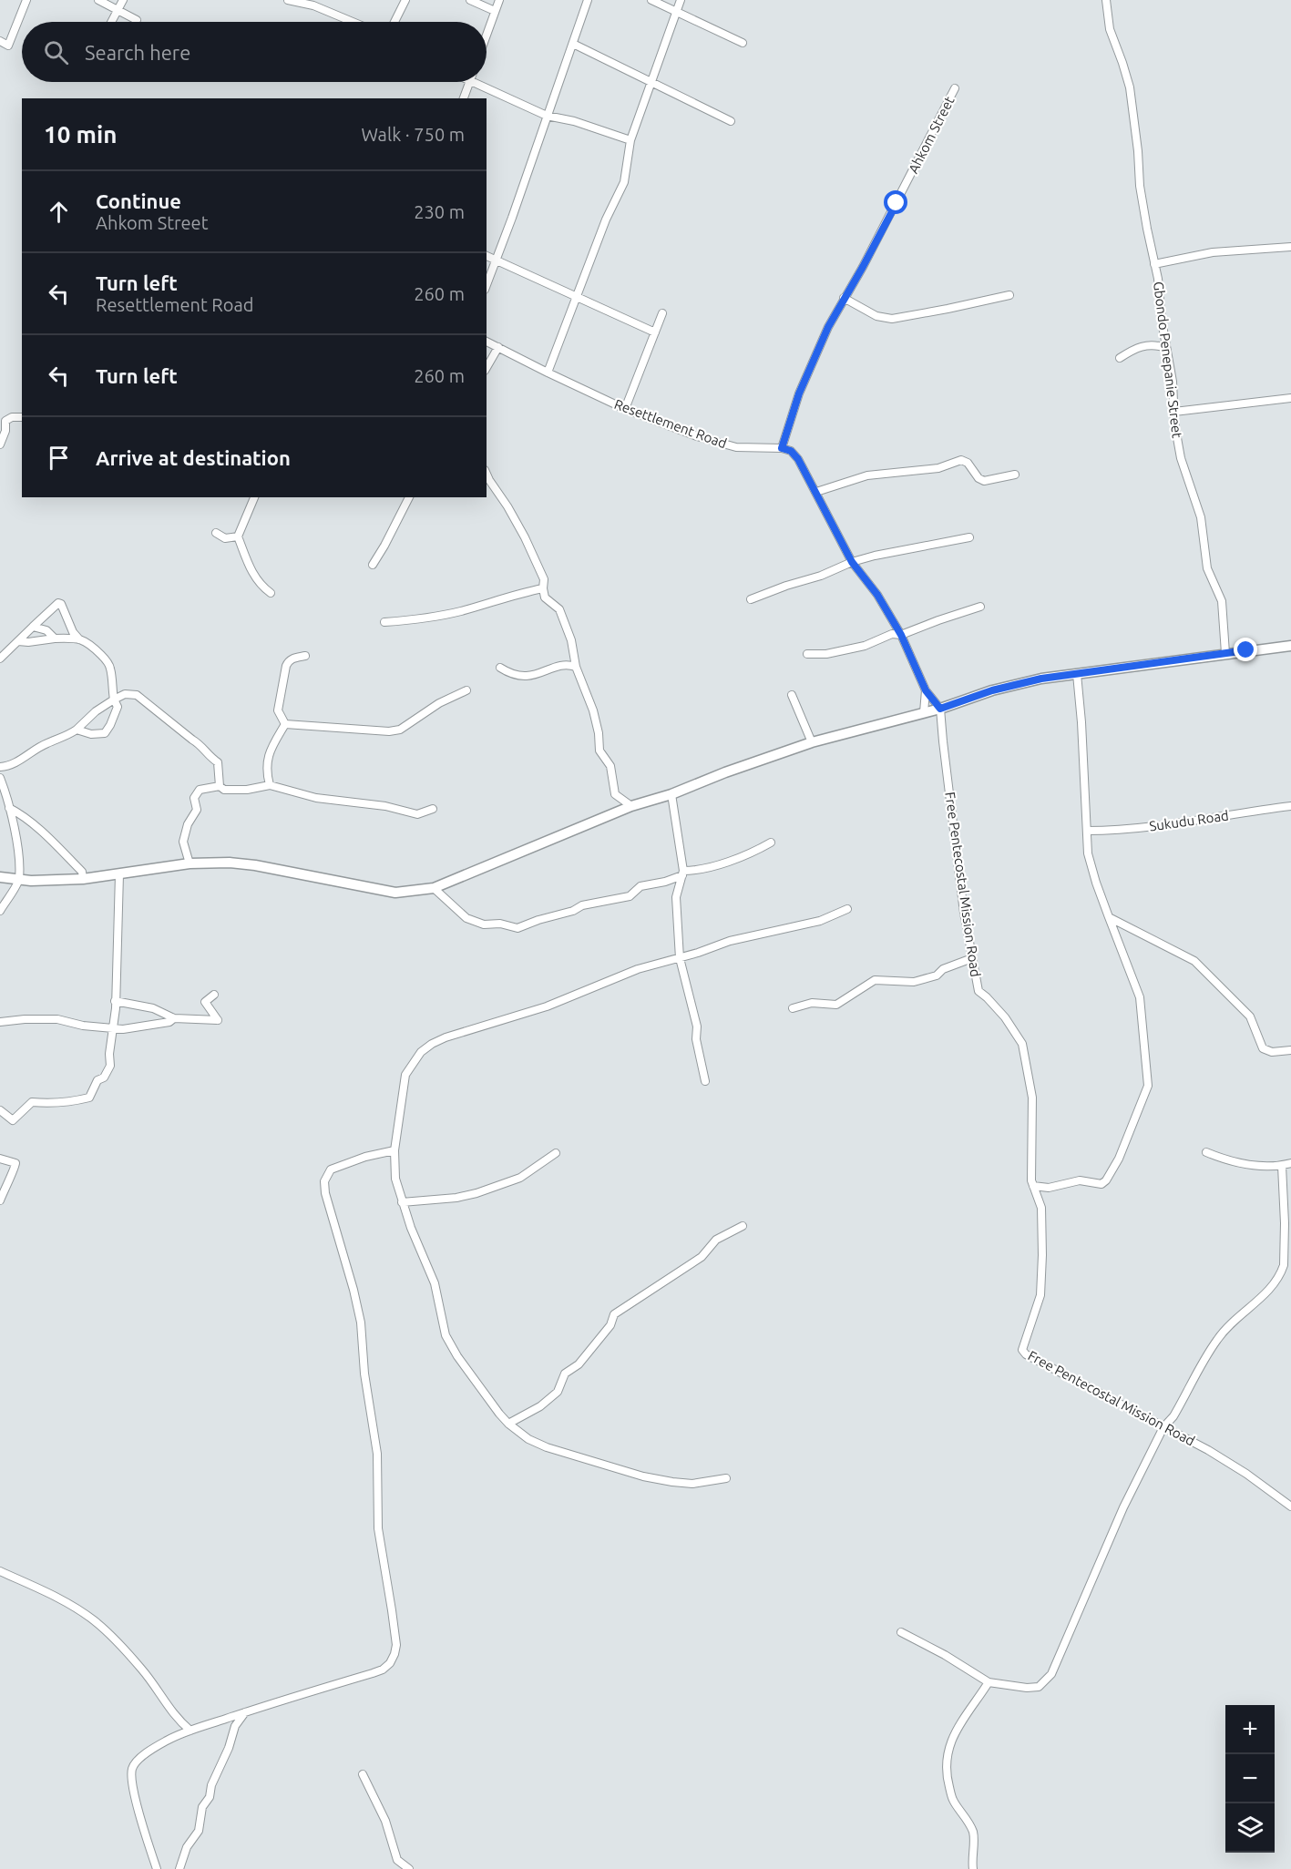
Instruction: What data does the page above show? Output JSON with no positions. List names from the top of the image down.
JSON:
{
  "streets": {
    "street": [
      "Ahkom Street",
      "Gbondo Penepanie Street",
      "Resettlement Road",
      "Sukudu Road",
      "Free Pentecostal Mission Road"
    ]
  },
  "crossings": [
    ["Ahkom Street", "Resettlement Road"]
  ],
  "page": {
    "search": "Search here",
    "heading": ["10 min", "Walk · 750 m"],
    "list": [
      ["Continue", "Ahkom Street", "230 m"],
      ["Turn left", "Resettlement Road", "260 m"],
      ["Turn left", "260 m"],
      "Arrive at destination"
    ],
    "map_buttons": ["+", "−"]
  }
}
